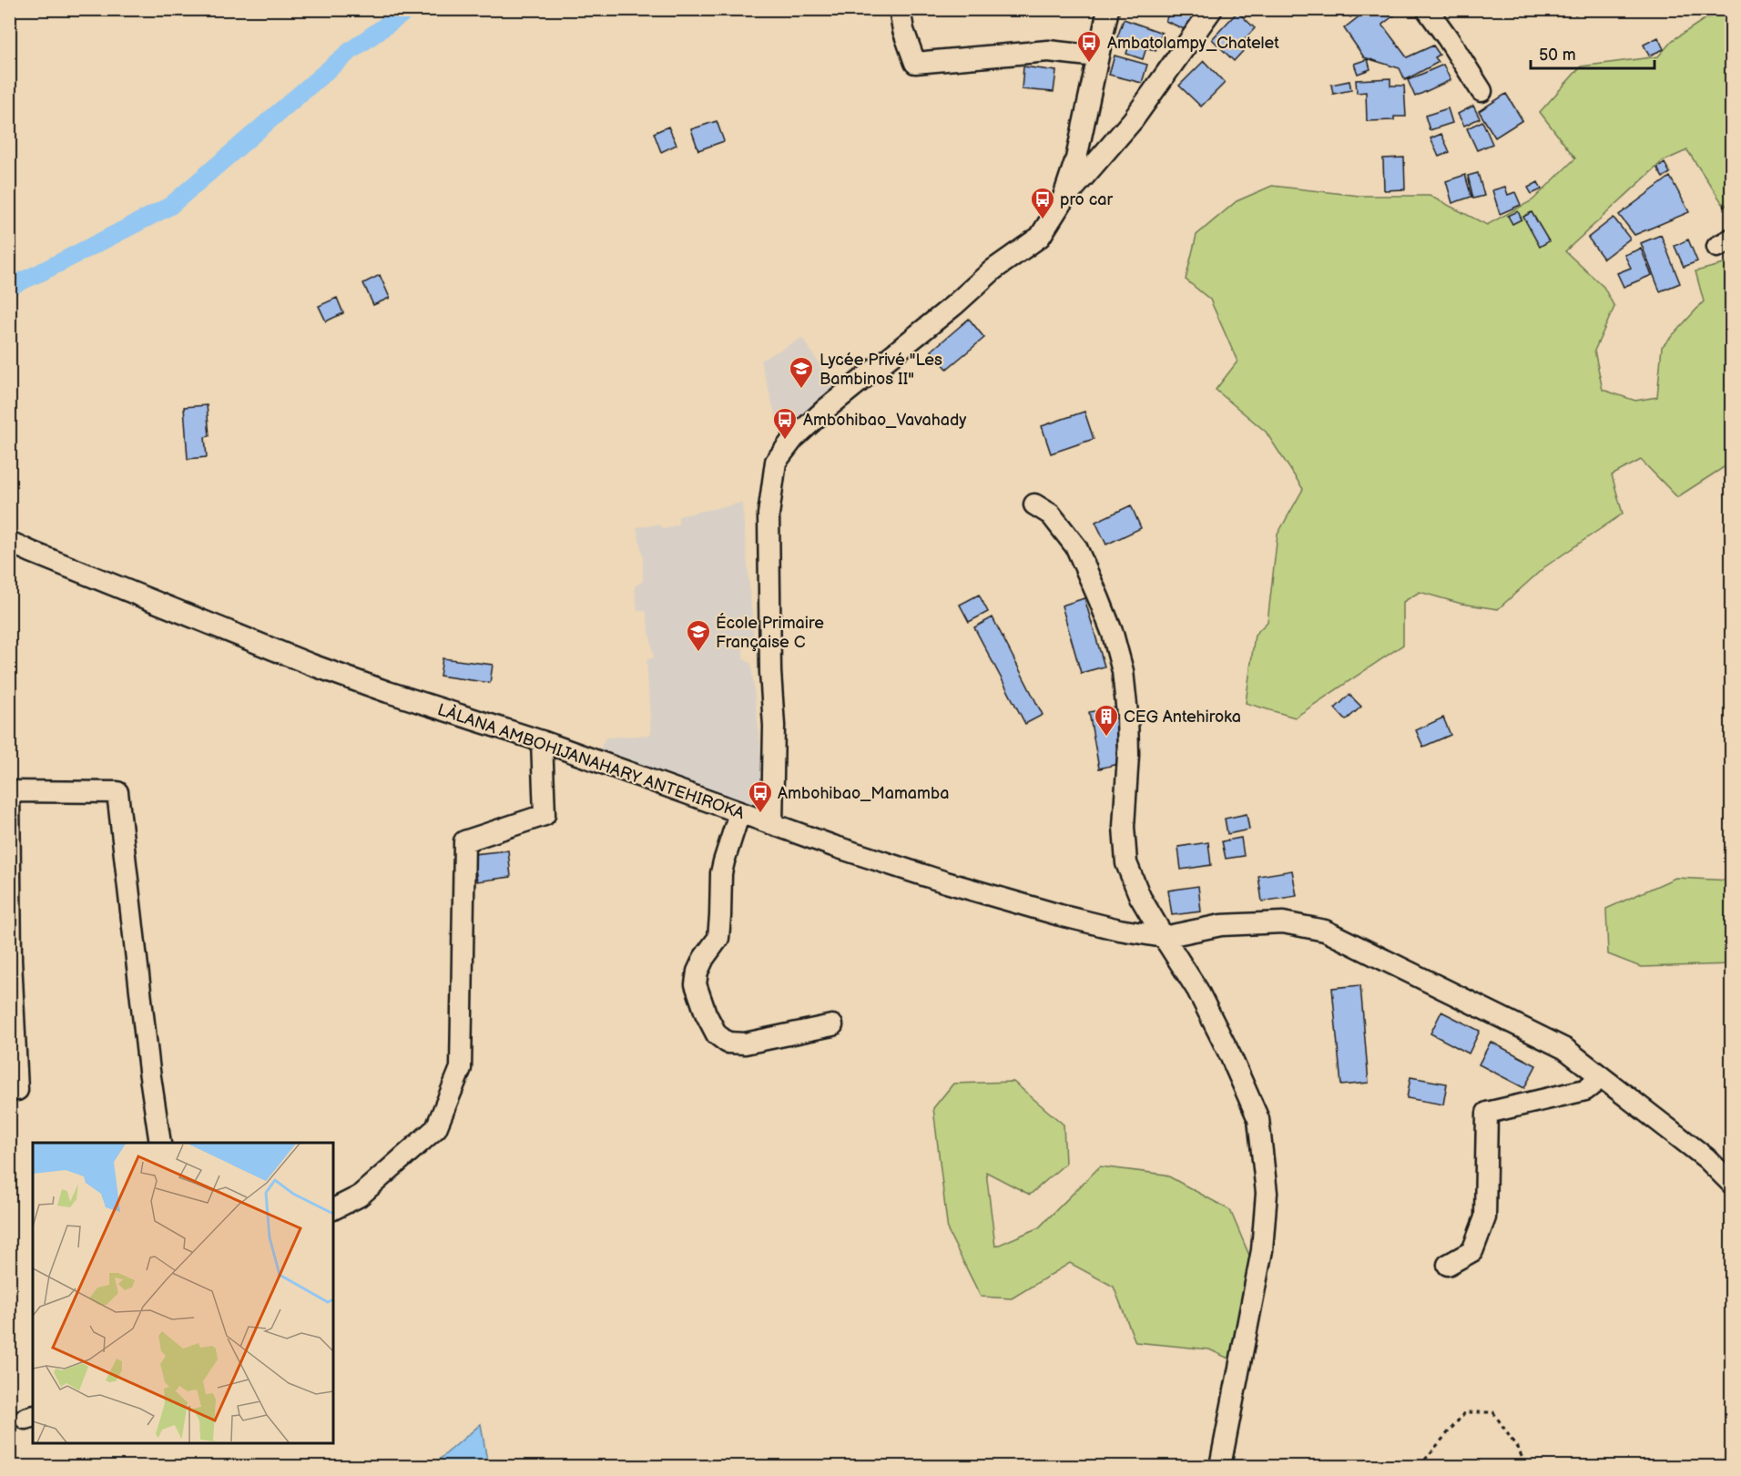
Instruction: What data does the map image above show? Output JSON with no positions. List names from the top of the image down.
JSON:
{
  "streets": {
    "street": ["LÀLANA AMBOHIJANAHARY ANTEHIROKA"]
  },
  "places": {
    "bus stop": [
      "Ambatolampy_Chatelet",
      "pro car",
      "Ambohibao_Vavahady",
      "Ambohibao_Mamamba"
    ],
    "school or university": ["Lycée Privé \"Les Bambinos II\"", "École Primaire Française C"],
    "building": ["CEG Antehiroka"]
  },
  "scale_bar": "50 m"
}
